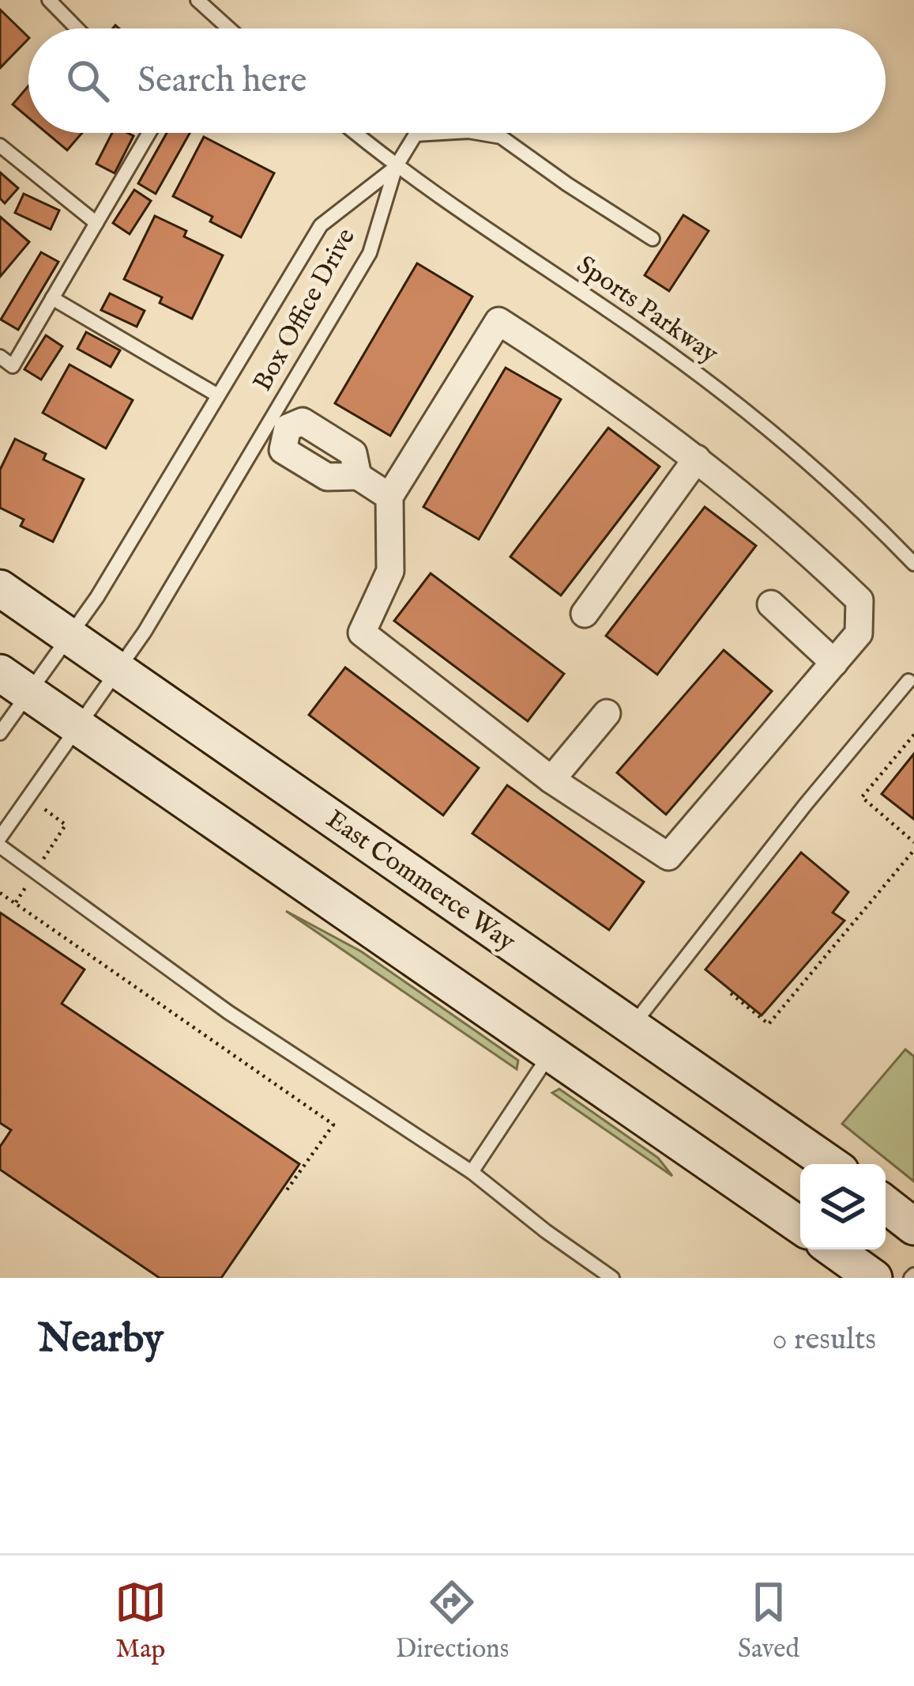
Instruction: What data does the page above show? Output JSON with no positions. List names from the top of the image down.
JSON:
{
  "streets": {
    "main road": ["East Commerce Way"],
    "lane": ["Box Office Drive", "Sports Parkway"]
  },
  "crossings": [
    ["Box Office Drive", "Sports Parkway"],
    ["Box Office Drive", "East Commerce Way"]
  ],
  "page": {
    "search": "Search here",
    "heading": ["Nearby", "0 results"],
    "nav": ["Map", "Directions", "Saved"]
  }
}
